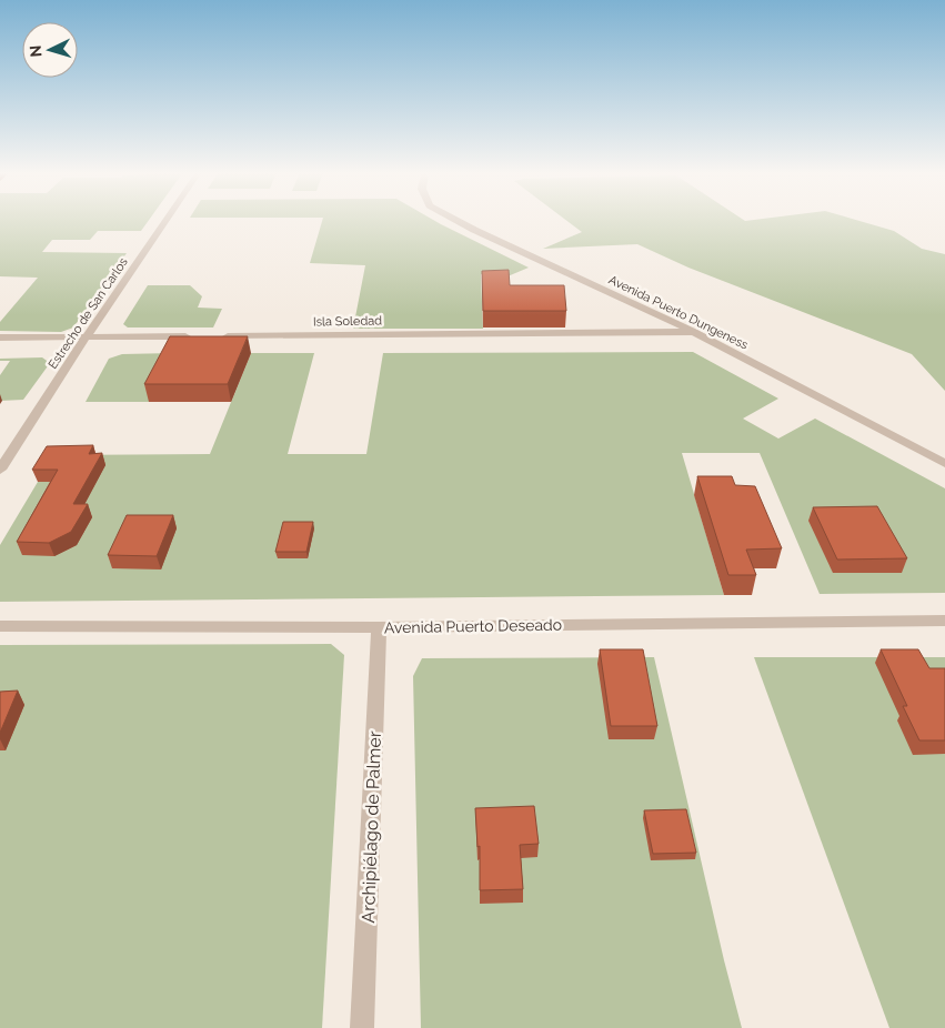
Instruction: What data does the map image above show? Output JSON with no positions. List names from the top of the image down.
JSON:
{
  "streets": {
    "street": [
      "Avenida Puerto Dungeness",
      "Estrecho de San Carlos",
      "Isla Soledad",
      "Avenida Puerto Deseado",
      "Archipiélago de Palmer"
    ]
  },
  "crossings": [
    ["Avenida Puerto Dungeness", "Isla Soledad"],
    ["Avenida Puerto Deseado", "Archipiélago de Palmer"]
  ],
  "north": "left"
}
